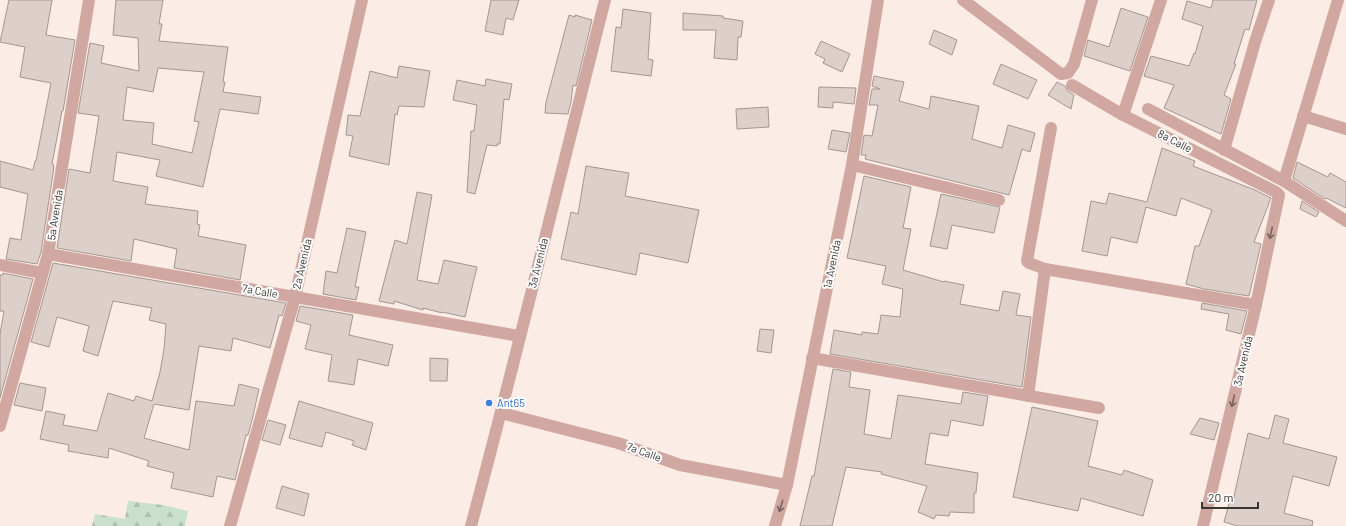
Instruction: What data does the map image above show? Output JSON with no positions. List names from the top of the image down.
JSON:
{
  "streets": {
    "street": [
      "8a Calle",
      "5a Avenida",
      "3a Avenida",
      "2a Avenida",
      "1a Avenida",
      "7a Calle"
    ]
  },
  "crossings": [
    ["8a Calle", "3a Avenida"],
    ["5a Avenida", "7a Calle"],
    ["3a Avenida", "7a Calle"],
    ["2a Avenida", "7a Calle"],
    ["1a Avenida", "7a Calle"]
  ],
  "one_way": ["3a Avenida"],
  "places": ["Ant65"],
  "scale_bar": "20 m"
}
